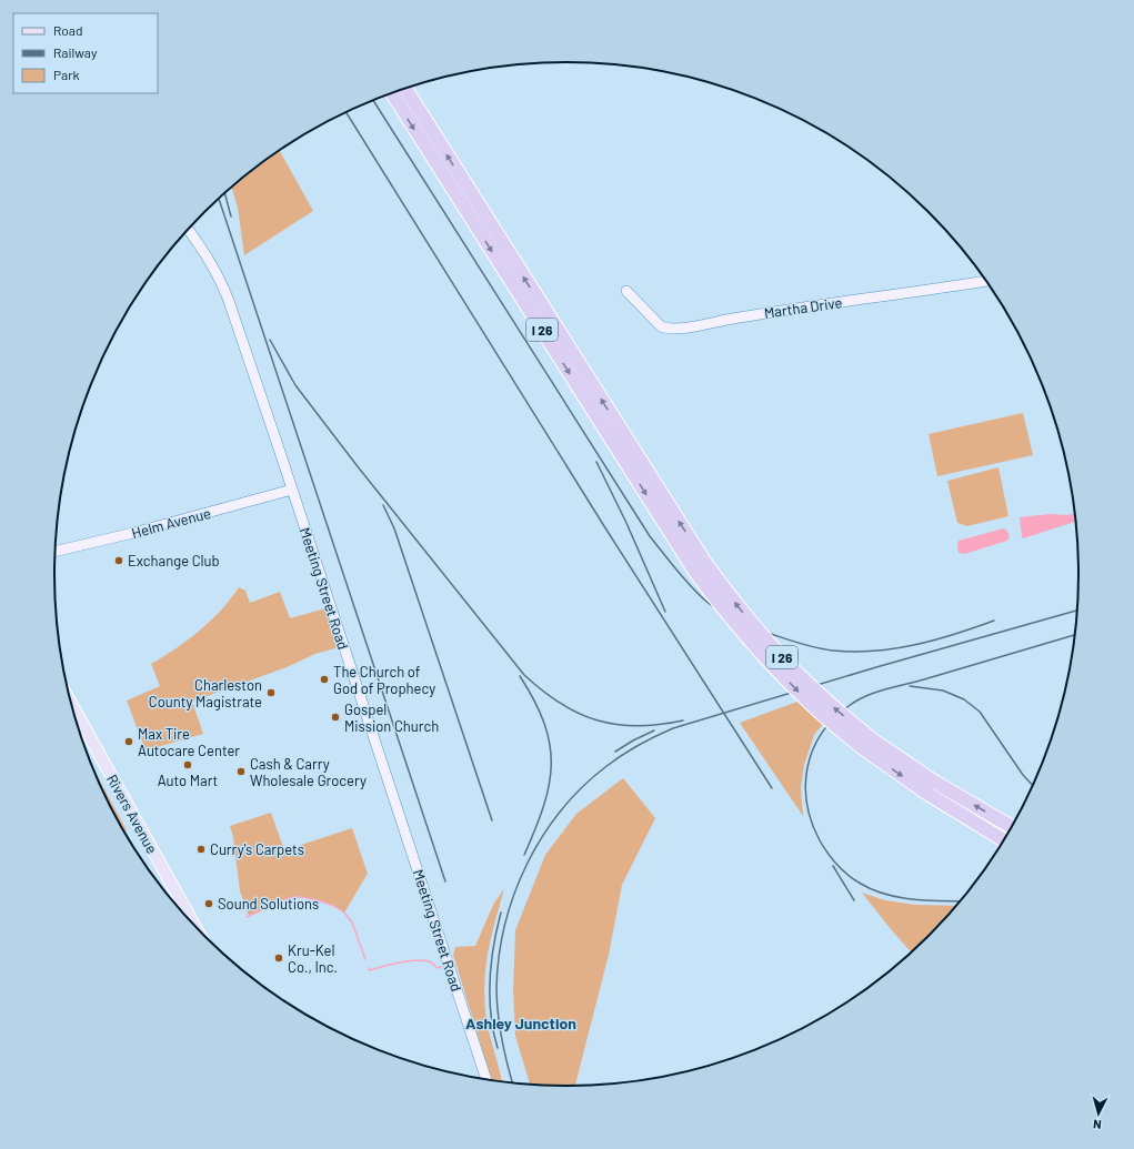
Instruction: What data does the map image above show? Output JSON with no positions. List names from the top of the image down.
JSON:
{
  "streets": {
    "highway": ["I 26"],
    "main road": ["Rivers Avenue"],
    "street": ["Martha Drive", "Helm Avenue", "Meeting Street Road"]
  },
  "crossings": [
    ["Helm Avenue", "Meeting Street Road"]
  ],
  "districts": ["Ashley Junction"],
  "places": [
    "Exchange Club",
    "The Church of God of Prophecy",
    "Charleston County Magistrate",
    "Gospel Mission Church",
    "Max Tire Autocare Center",
    "Auto Mart",
    "Cash & Carry Wholesale Grocery",
    "Curry's Carpets",
    "Sound Solutions",
    "Kru-Kel Co., Inc."
  ],
  "legend": ["Road", "Railway", "Park"],
  "north": "bottom"
}
